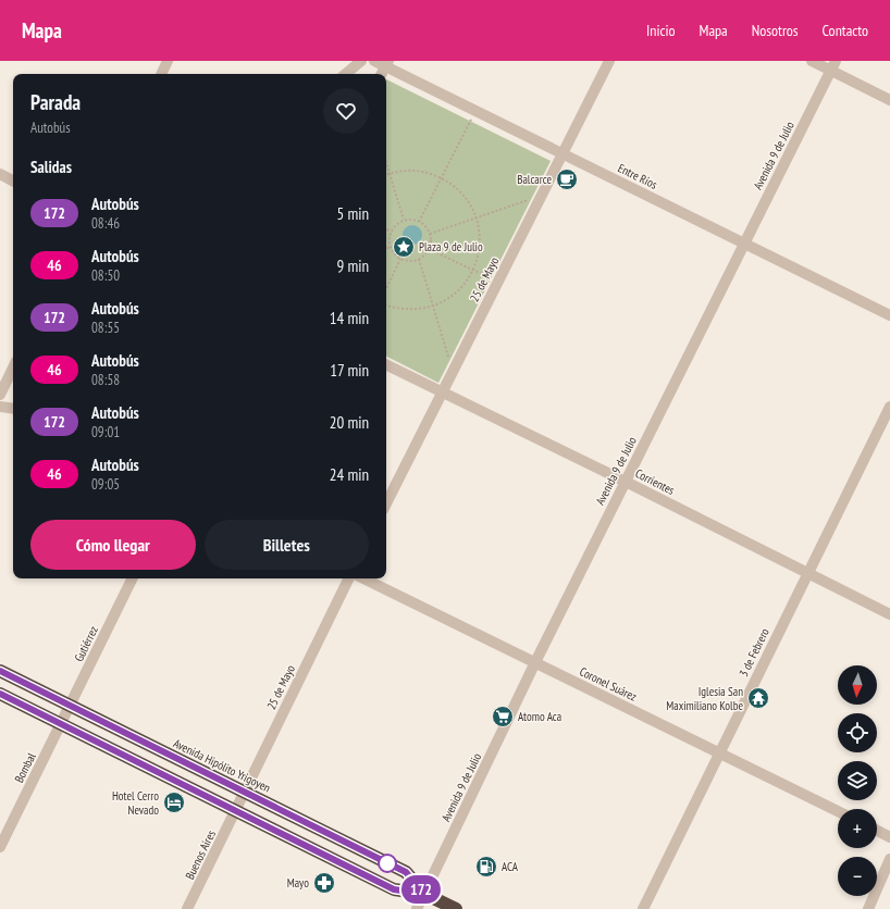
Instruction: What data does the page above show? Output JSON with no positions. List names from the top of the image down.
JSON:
{
  "streets": {
    "highway": ["Avenida Hipólito Yrigoyen"],
    "street": [
      "Avenida 9 de Julio",
      "Entre Ríos",
      "25 de Mayo",
      "Corrientes",
      "Gutiérrez",
      "3 de Febrero",
      "Coronel Suárez",
      "Bombal",
      "Buenos Aires"
    ]
  },
  "crossings": [
    ["Avenida 9 de Julio", "Entre Ríos"],
    ["Avenida 9 de Julio", "Corrientes"],
    ["Avenida 9 de Julio", "Coronel Suárez"],
    ["Avenida 9 de Julio", "Avenida Hipólito Yrigoyen"],
    ["Entre Ríos", "25 de Mayo"],
    ["25 de Mayo", "Corrientes"],
    ["25 de Mayo", "Avenida Hipólito Yrigoyen"],
    ["25 de Mayo", "Buenos Aires"],
    ["Corrientes", "3 de Febrero"],
    ["Gutiérrez", "Avenida Hipólito Yrigoyen"],
    ["Gutiérrez", "Bombal"],
    ["3 de Febrero", "Coronel Suárez"],
    ["Avenida Hipólito Yrigoyen", "Bombal"],
    ["Avenida Hipólito Yrigoyen", "Buenos Aires"]
  ],
  "places": {
    "cafe": ["Balcarce"],
    "place": ["Plaza 9 de Julio"],
    "temple": ["Iglesia San Maximiliano Kolbe"],
    "supermarket": ["Atomo Aca"],
    "hotel": ["Hotel Cerro Nevado"],
    "fuel station": ["ACA"],
    "pharmacy": ["Mayo"]
  },
  "lines": ["bus line 172"],
  "north": "bottom",
  "page": {
    "header": "Mapa",
    "nav": [
      "Inicio",
      "Mapa",
      "Nosotros",
      "Contacto"
    ],
    "on_map": "172",
    "heading": [
      ["Parada", "Autobús"],
      "Salidas"
    ],
    "list": [
      {
        "mark": "172",
        "name": "Autobús",
        "note": "08:46",
        "value": "5 min"
      },
      {
        "mark": "46",
        "name": "Autobús",
        "note": "08:50",
        "value": "9 min"
      },
      {
        "mark": "172",
        "name": "Autobús",
        "note": "08:55",
        "value": "14 min"
      },
      {
        "mark": "46",
        "name": "Autobús",
        "note": "08:58",
        "value": "17 min"
      },
      {
        "mark": "172",
        "name": "Autobús",
        "note": "09:01",
        "value": "20 min"
      },
      {
        "mark": "46",
        "name": "Autobús",
        "note": "09:05",
        "value": "24 min"
      }
    ],
    "buttons": ["Cómo llegar", "Billetes"],
    "map_buttons": ["+", "−"]
  }
}
